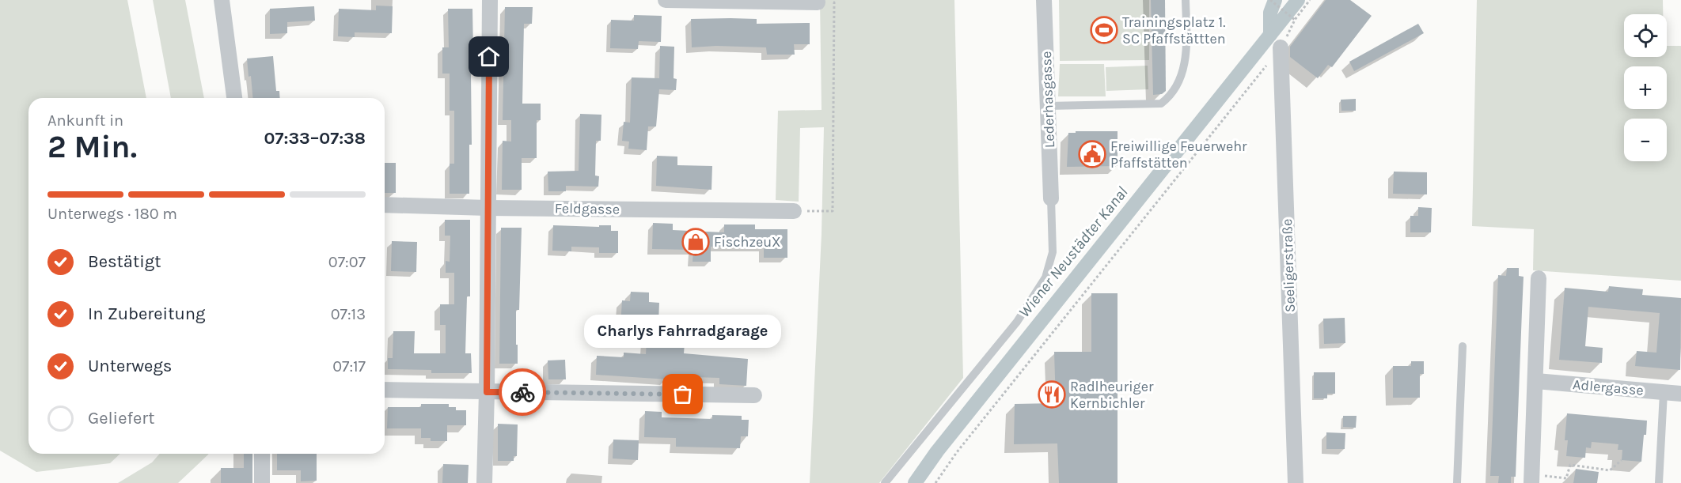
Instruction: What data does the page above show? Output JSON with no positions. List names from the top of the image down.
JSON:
{
  "streets": {
    "street": [
      "Lederhasgasse",
      "Feldgasse",
      "Seeligerstraße",
      "Adlergasse"
    ]
  },
  "water": ["Wiener Neustädter Kanal"],
  "places": {
    "sports": ["Trainingsplatz 1. SC Pfaffstättten"],
    "public building": ["Freiwillige Feuerwehr Pfaffstätten"],
    "shop": ["FischzeuX"],
    "other": ["Charlys Fahrradgarage"],
    "restaurant": ["Radlheuriger Kernbichler"]
  },
  "page": {
    "map_buttons": ["+", "−"],
    "heading": ["2 Min.", "Ankunft in", "07:33–07:38"],
    "bar": "Unterwegs · 180 m",
    "list": [
      ["Bestätigt", "07:07"],
      ["In Zubereitung", "07:13"],
      ["Unterwegs", "07:17"],
      "Geliefert"
    ],
    "bubble": "Charlys Fahrradgarage"
  }
}
